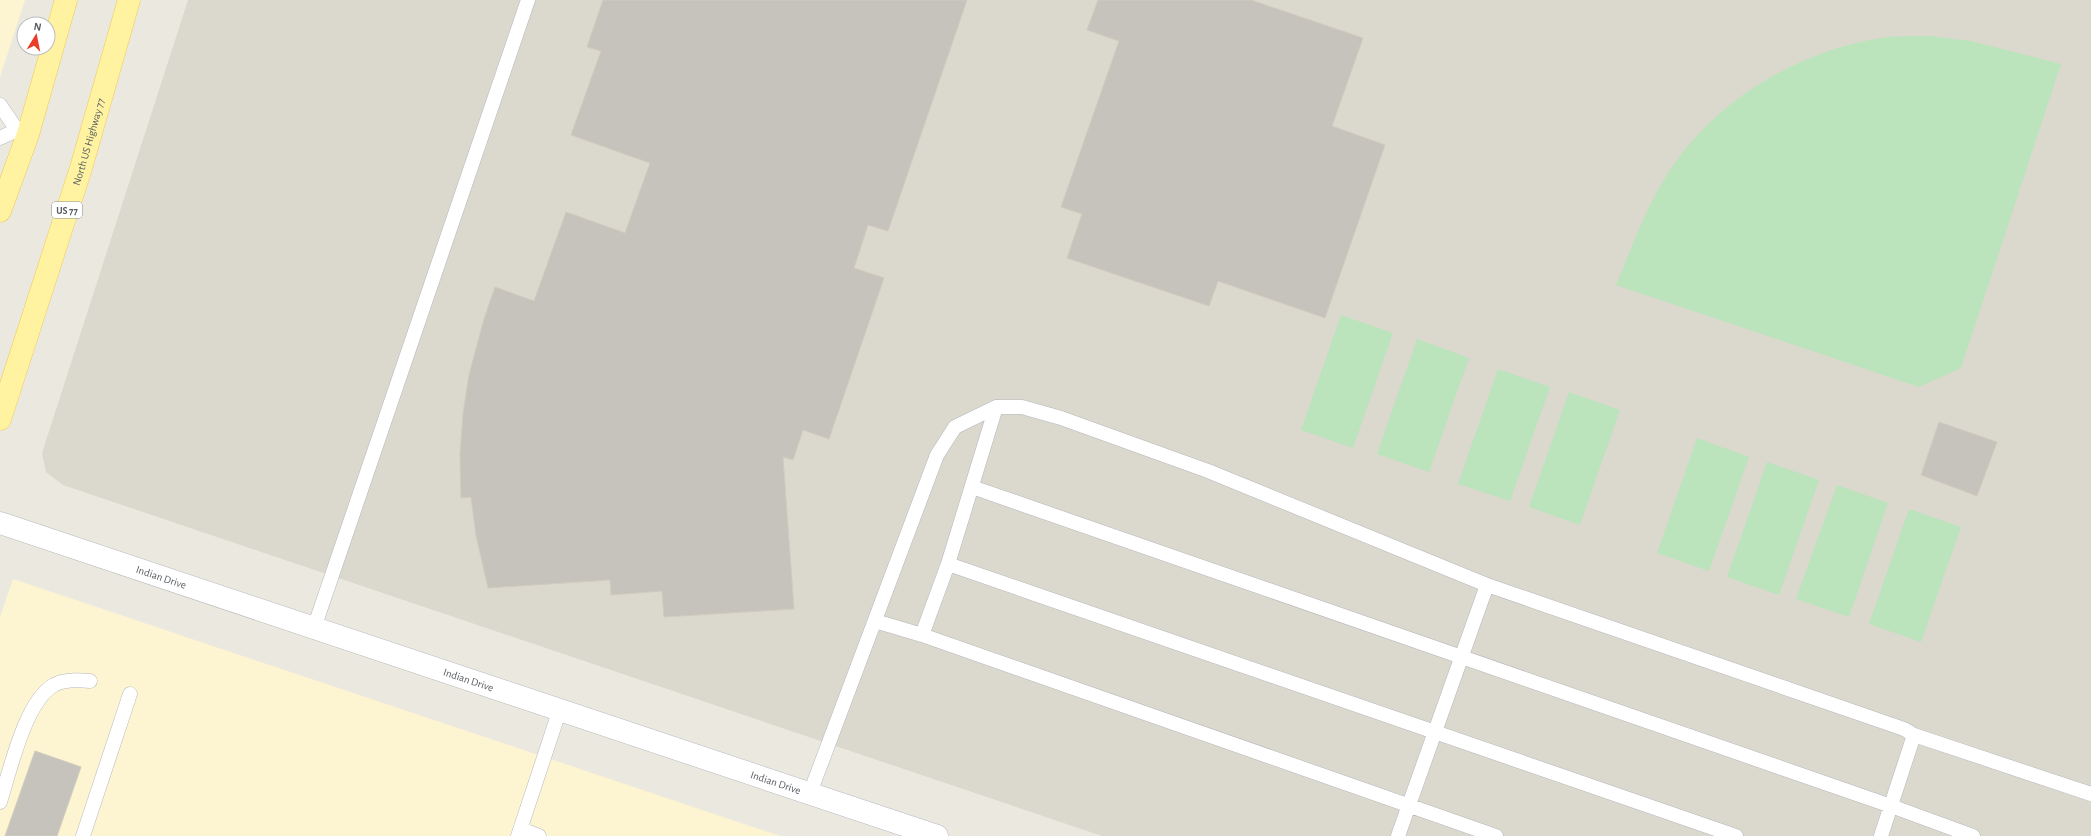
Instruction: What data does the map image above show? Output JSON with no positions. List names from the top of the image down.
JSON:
{
  "streets": {
    "main road": ["North US Highway 77", "US 77"],
    "street": ["Indian Drive"]
  },
  "north": "top"
}
